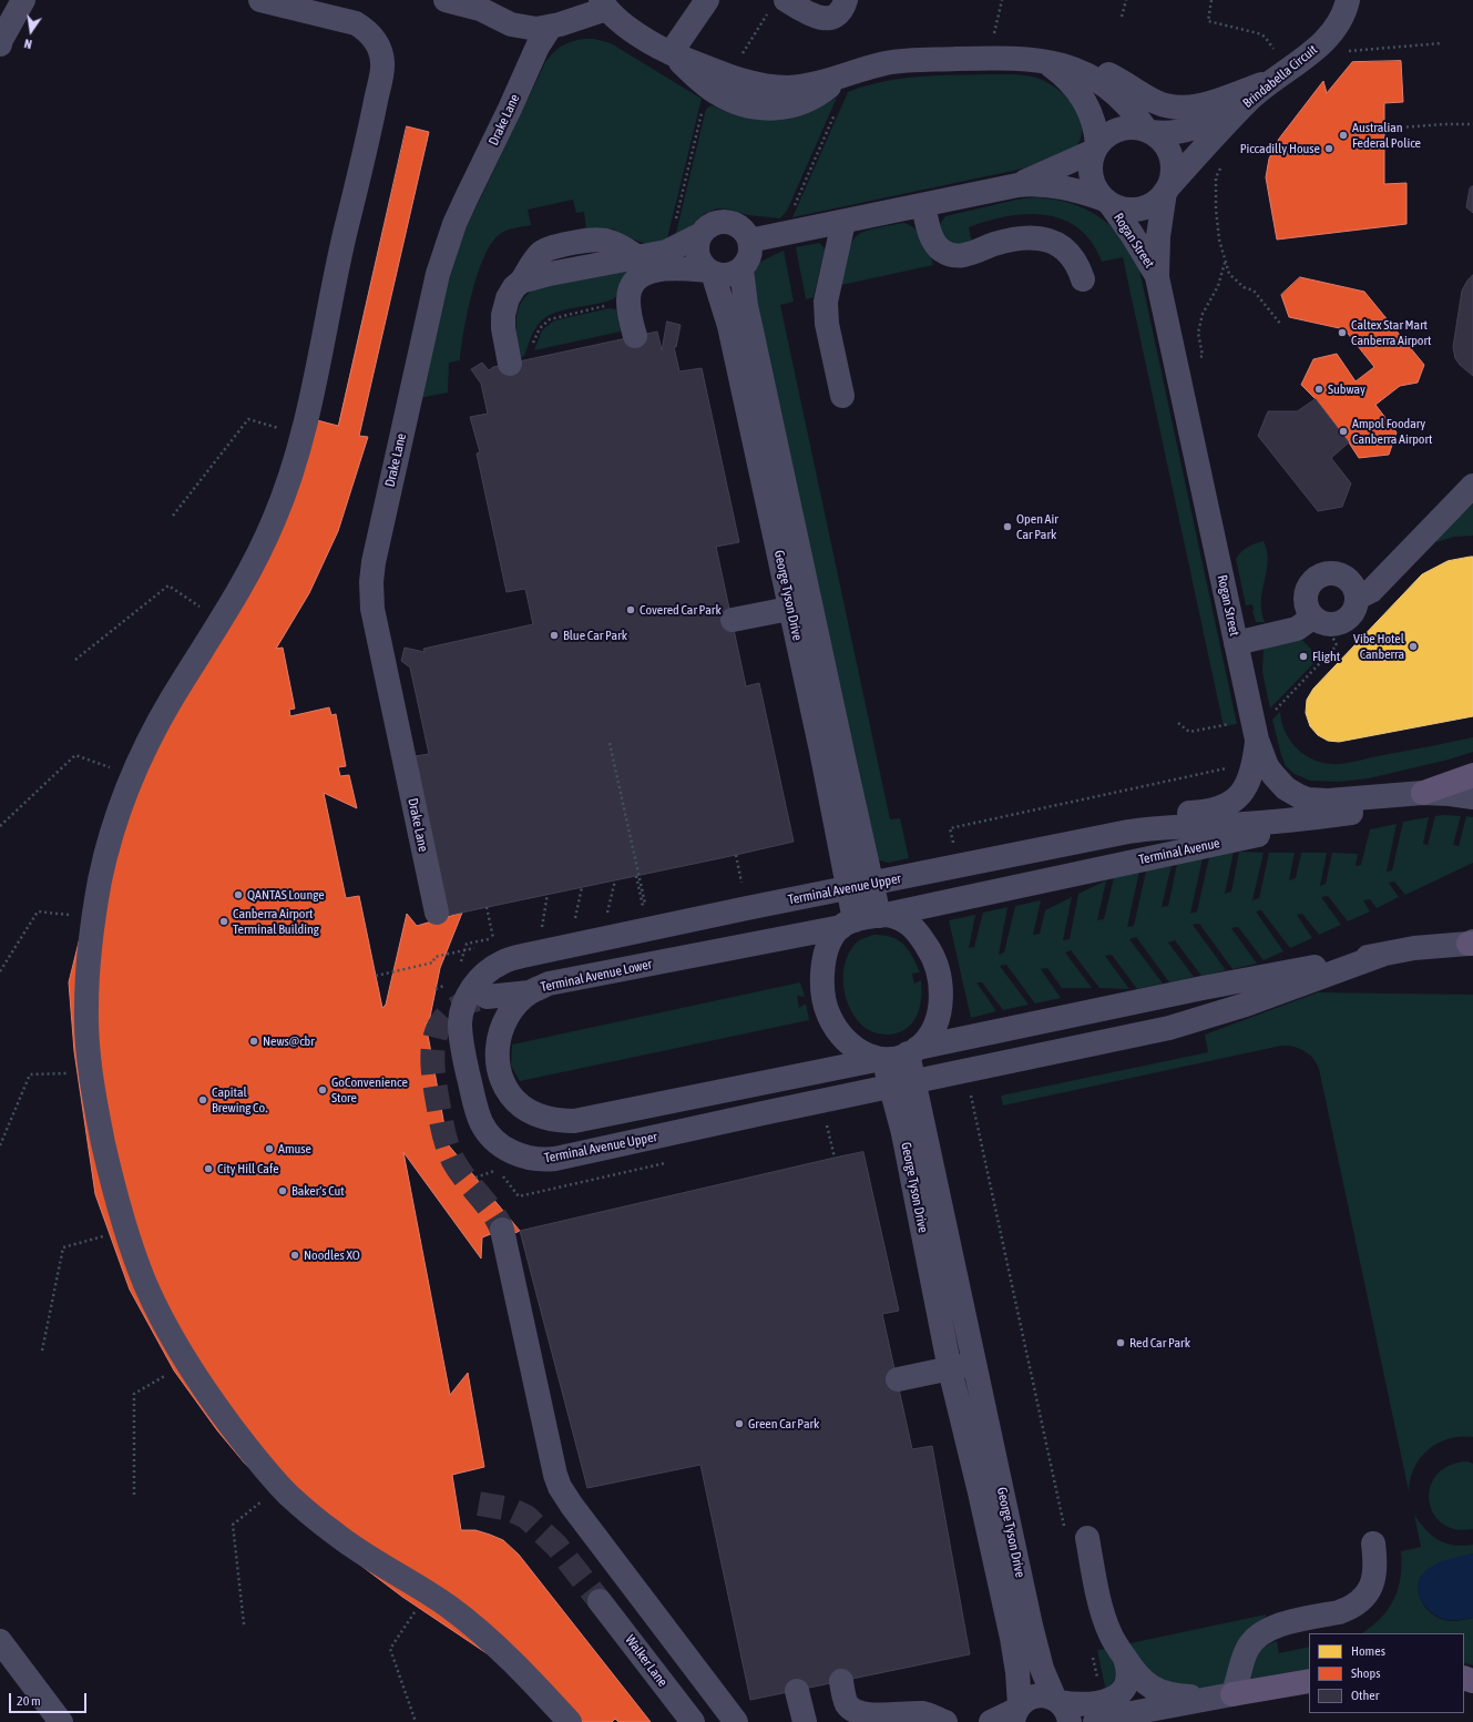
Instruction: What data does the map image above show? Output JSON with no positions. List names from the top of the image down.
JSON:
{
  "streets": {
    "street": [
      "Brindabella Circuit",
      "Drake Lane",
      "Rogan Street",
      "George Tyson Drive",
      "Terminal Avenue",
      "Terminal Avenue Upper",
      "Terminal Avenue Lower",
      "Walker Lane"
    ]
  },
  "crossings": [
    ["Brindabella Circuit", "Rogan Street"],
    ["Rogan Street", "Terminal Avenue"],
    ["George Tyson Drive", "Terminal Avenue"],
    ["George Tyson Drive", "Terminal Avenue Lower"],
    ["Terminal Avenue", "Terminal Avenue Upper"],
    ["Terminal Avenue", "Terminal Avenue Lower"]
  ],
  "places": [
    "Australian Federal Police",
    "Piccadilly House",
    "Caltex Star Mart Canberra Airport",
    "Subway",
    "Ampol Foodary Canberra Airport",
    "Open Air Car Park",
    "Covered Car Park",
    "Blue Car Park",
    "Vibe Hotel Canberra",
    "Flight",
    "QANTAS Lounge",
    "Canberra Airport Terminal Building",
    "News@cbr",
    "GoConvenience Store",
    "Capital Brewing Co.",
    "Amuse",
    "City Hill Cafe",
    "Baker's Cut",
    "Noodles XO",
    "Red Car Park",
    "Green Car Park"
  ],
  "legend": ["Homes", "Shops", "Other"],
  "scale_bar": "20 m",
  "north": "bottom"
}
